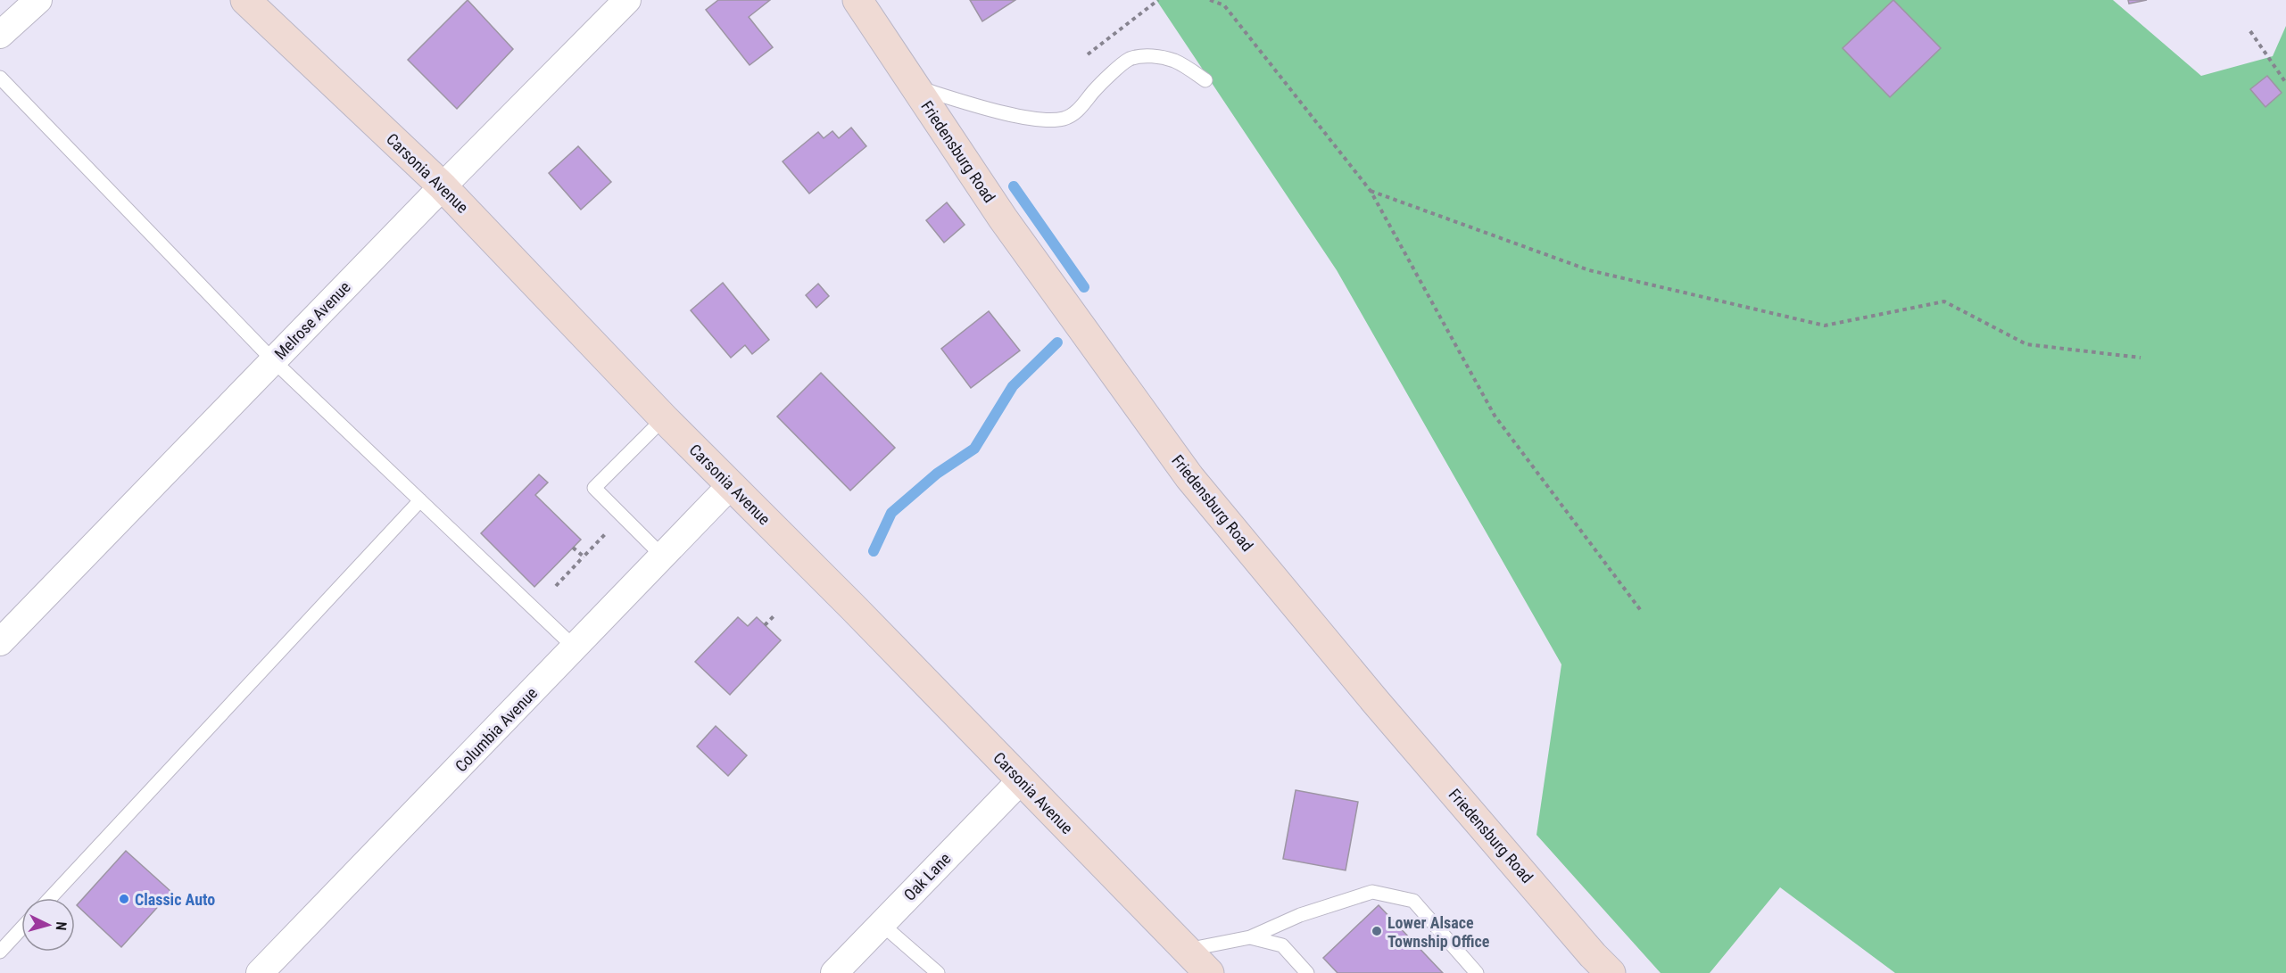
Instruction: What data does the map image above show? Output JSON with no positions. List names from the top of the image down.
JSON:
{
  "streets": {
    "street": [
      "Friedensburg Road",
      "Carsonia Avenue",
      "Melrose Avenue",
      "Columbia Avenue",
      "Oak Lane"
    ]
  },
  "crossings": [
    ["Carsonia Avenue", "Melrose Avenue"],
    ["Carsonia Avenue", "Columbia Avenue"],
    ["Carsonia Avenue", "Oak Lane"]
  ],
  "places": ["Classic Auto", "Lower Alsace Township Office"],
  "north": "right"
}
